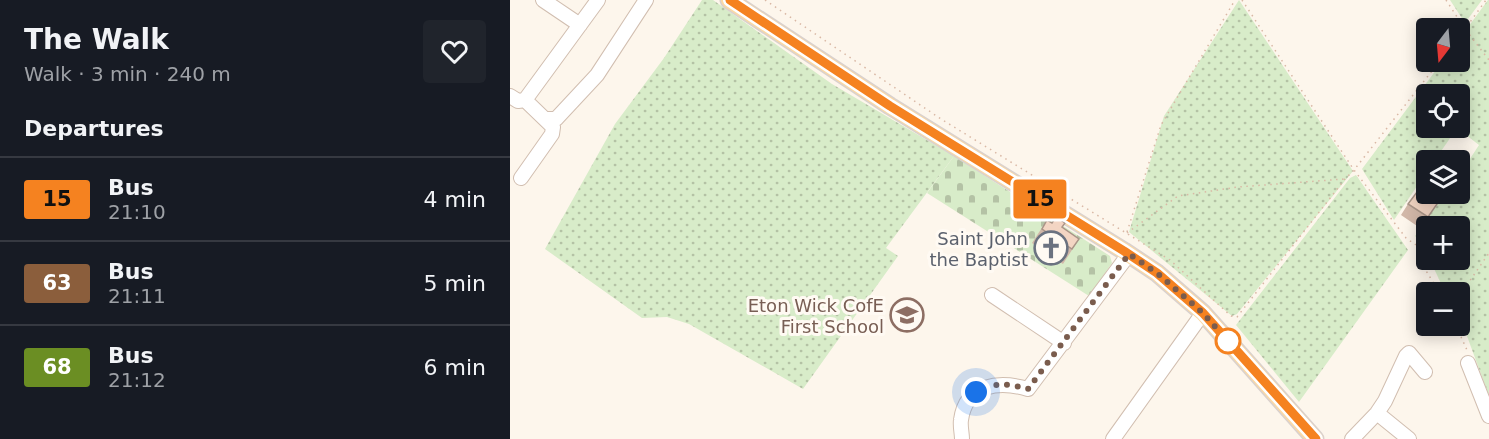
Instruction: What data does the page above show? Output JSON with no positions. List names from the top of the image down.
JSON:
{
  "places": {
    "church": ["Saint John the Baptist"],
    "school or university": ["Eton Wick CofE First School"]
  },
  "lines": ["bus line 15"],
  "north": "bottom",
  "page": {
    "heading": [
      ["The Walk", "Walk · 3 min · 240 m"],
      "Departures"
    ],
    "on_map": "15",
    "map_buttons": ["+", "−"],
    "list": [
      {
        "mark": "15",
        "name": "Bus",
        "note": "21:10",
        "value": "4 min"
      },
      {
        "mark": "63",
        "name": "Bus",
        "note": "21:11",
        "value": "5 min"
      },
      {
        "mark": "68",
        "name": "Bus",
        "note": "21:12",
        "value": "6 min"
      }
    ]
  }
}
